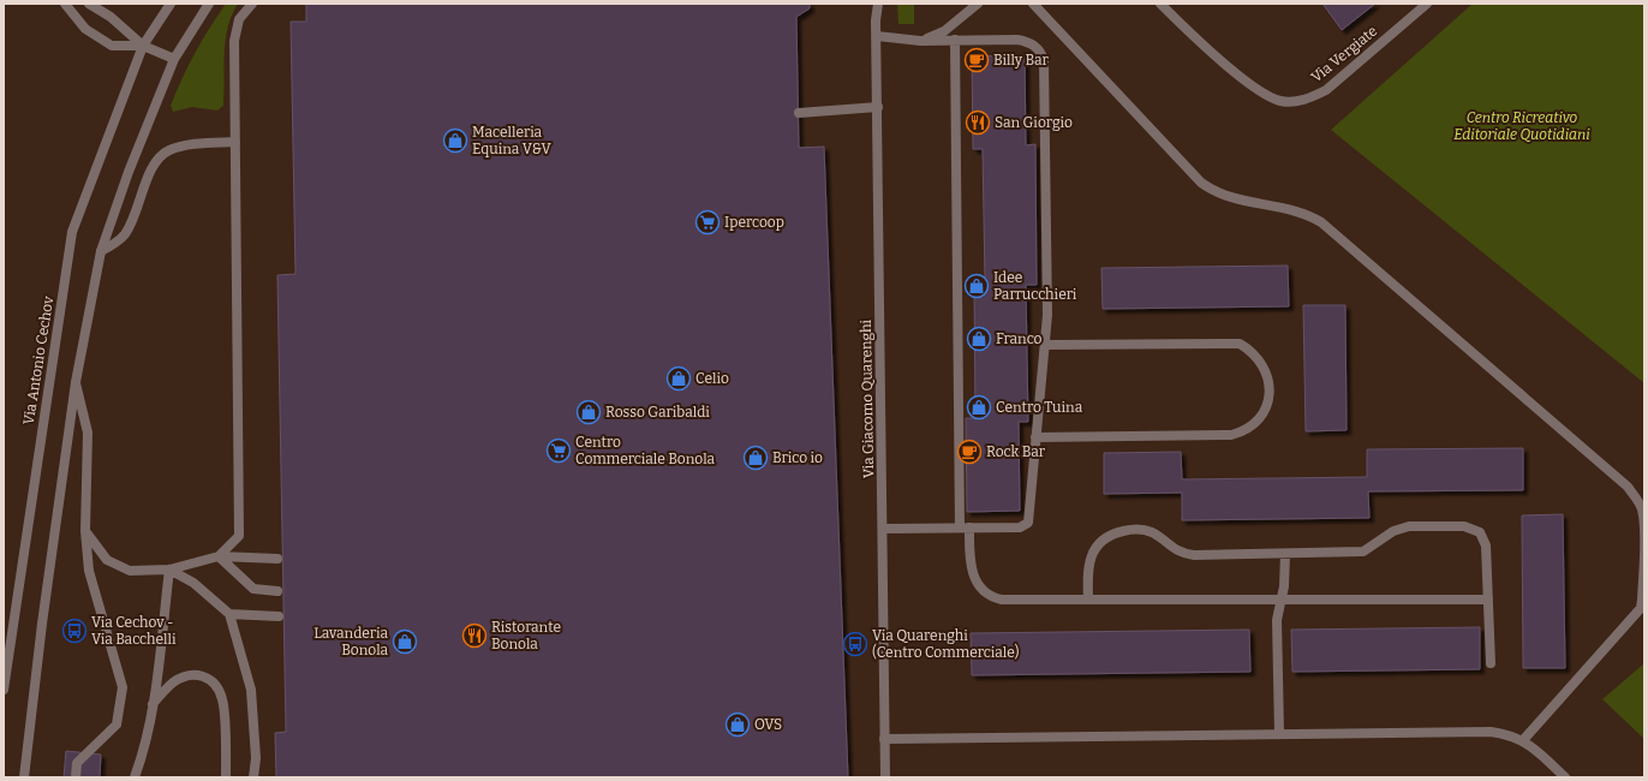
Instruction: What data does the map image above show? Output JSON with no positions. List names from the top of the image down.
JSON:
{
  "streets": {
    "street": ["Via Vergiate", "Via Antonio Cechov", "Via Giacomo Quarenghi"]
  },
  "parks": ["Centro Ricreativo Editoriale Quotidiani"],
  "places": {
    "cafe": ["Billy Bar", "Rock Bar"],
    "restaurant": ["San Giorgio", "Ristorante Bonola"],
    "shop": [
      "Macelleria Equina V&V",
      "Idee Parrucchieri",
      "Franco",
      "Celio",
      "Centro Tuina",
      "Rosso Garibaldi",
      "Brico io",
      "Lavanderia Bonola",
      "OVS"
    ],
    "supermarket": ["Ipercoop", "Centro Commerciale Bonola"],
    "bus stop": ["Via Cechov - Via Bacchelli", "Via Quarenghi (Centro Commerciale)"]
  }
}
